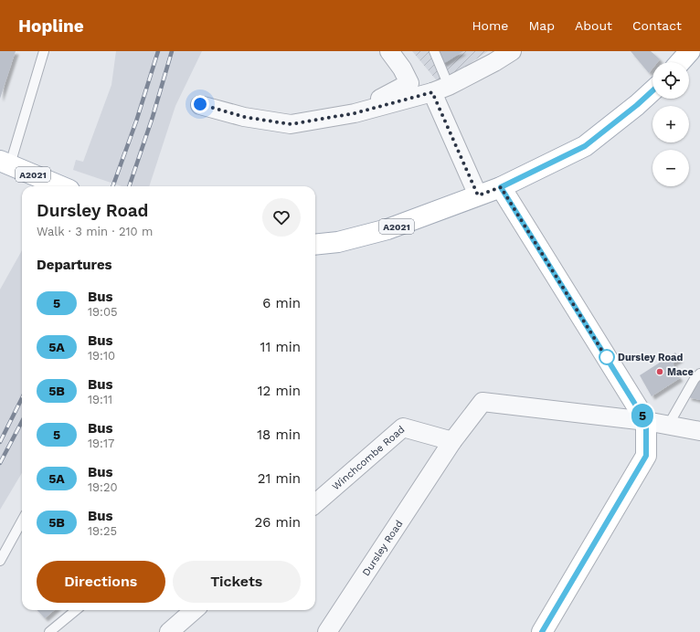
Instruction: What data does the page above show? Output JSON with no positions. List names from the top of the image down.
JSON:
{
  "streets": {
    "street": ["A2021", "Winchcombe Road", "Dursley Road"]
  },
  "crossings": [
    ["Winchcombe Road", "Dursley Road"]
  ],
  "places": ["Dursley Road", "Mace"],
  "lines": ["bus line 5"],
  "page": {
    "header": "Hopline",
    "nav": [
      "Home",
      "Map",
      "About",
      "Contact"
    ],
    "on_map": "5",
    "map_buttons": ["+", "−"],
    "heading": [
      ["Dursley Road", "Walk · 3 min · 210 m"],
      "Departures"
    ],
    "list": [
      {
        "mark": "5",
        "name": "Bus",
        "note": "19:05",
        "value": "6 min"
      },
      {
        "mark": "5A",
        "name": "Bus",
        "note": "19:10",
        "value": "11 min"
      },
      {
        "mark": "5B",
        "name": "Bus",
        "note": "19:11",
        "value": "12 min"
      },
      {
        "mark": "5",
        "name": "Bus",
        "note": "19:17",
        "value": "18 min"
      },
      {
        "mark": "5A",
        "name": "Bus",
        "note": "19:20",
        "value": "21 min"
      },
      {
        "mark": "5B",
        "name": "Bus",
        "note": "19:25",
        "value": "26 min"
      }
    ],
    "buttons": ["Directions", "Tickets"]
  }
}
